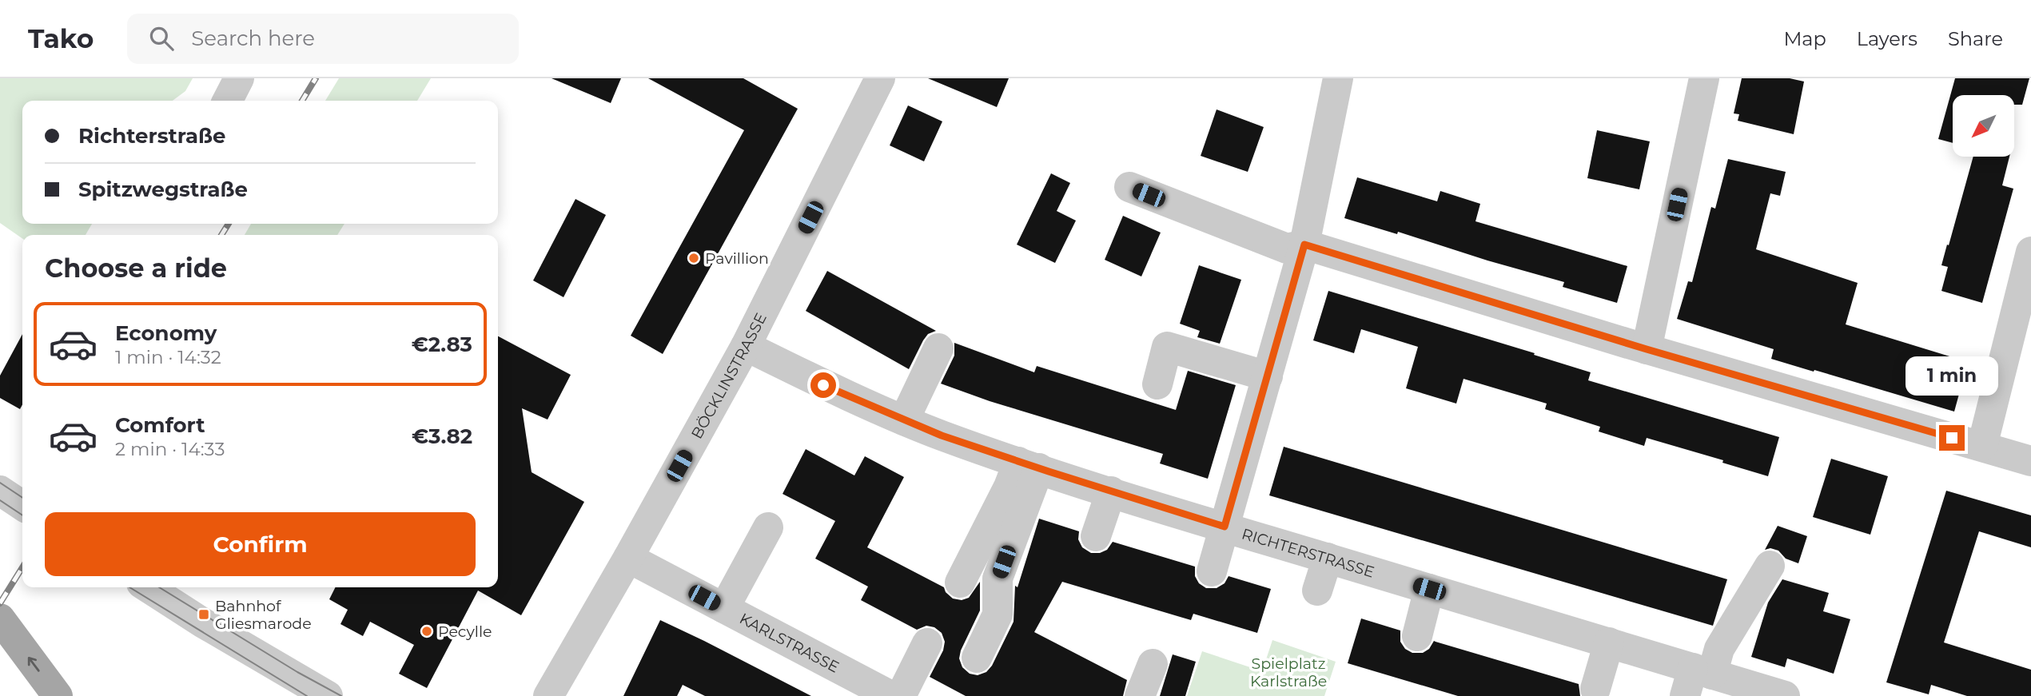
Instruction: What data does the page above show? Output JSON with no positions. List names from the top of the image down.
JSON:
{
  "streets": {
    "street": ["BÖCKLINSTRASSE", "RICHTERSTRASSE", "KARLSTRASSE"]
  },
  "crossings": [
    ["BÖCKLINSTRASSE", "RICHTERSTRASSE"],
    ["BÖCKLINSTRASSE", "KARLSTRASSE"]
  ],
  "parks": ["Spielplatz Karlstraße"],
  "places": {
    "other": ["Pavillion", "Pecylle"],
    "transit": ["Bahnhof Gliesmarode"]
  },
  "north": "bottom left",
  "page": {
    "header": "Tako",
    "search": "Search here",
    "nav": ["Map", "Layers", "Share"],
    "banner": ["Richterstraße", "Spitzwegstraße"],
    "heading": "Choose a ride",
    "list": [
      {
        "name": "Economy",
        "note": "1 min · 14:32",
        "value": "€2.83"
      },
      {
        "name": "Comfort",
        "note": "2 min · 14:33",
        "value": "€3.82"
      }
    ],
    "bubble": "1 min",
    "buttons": "Confirm"
  }
}
